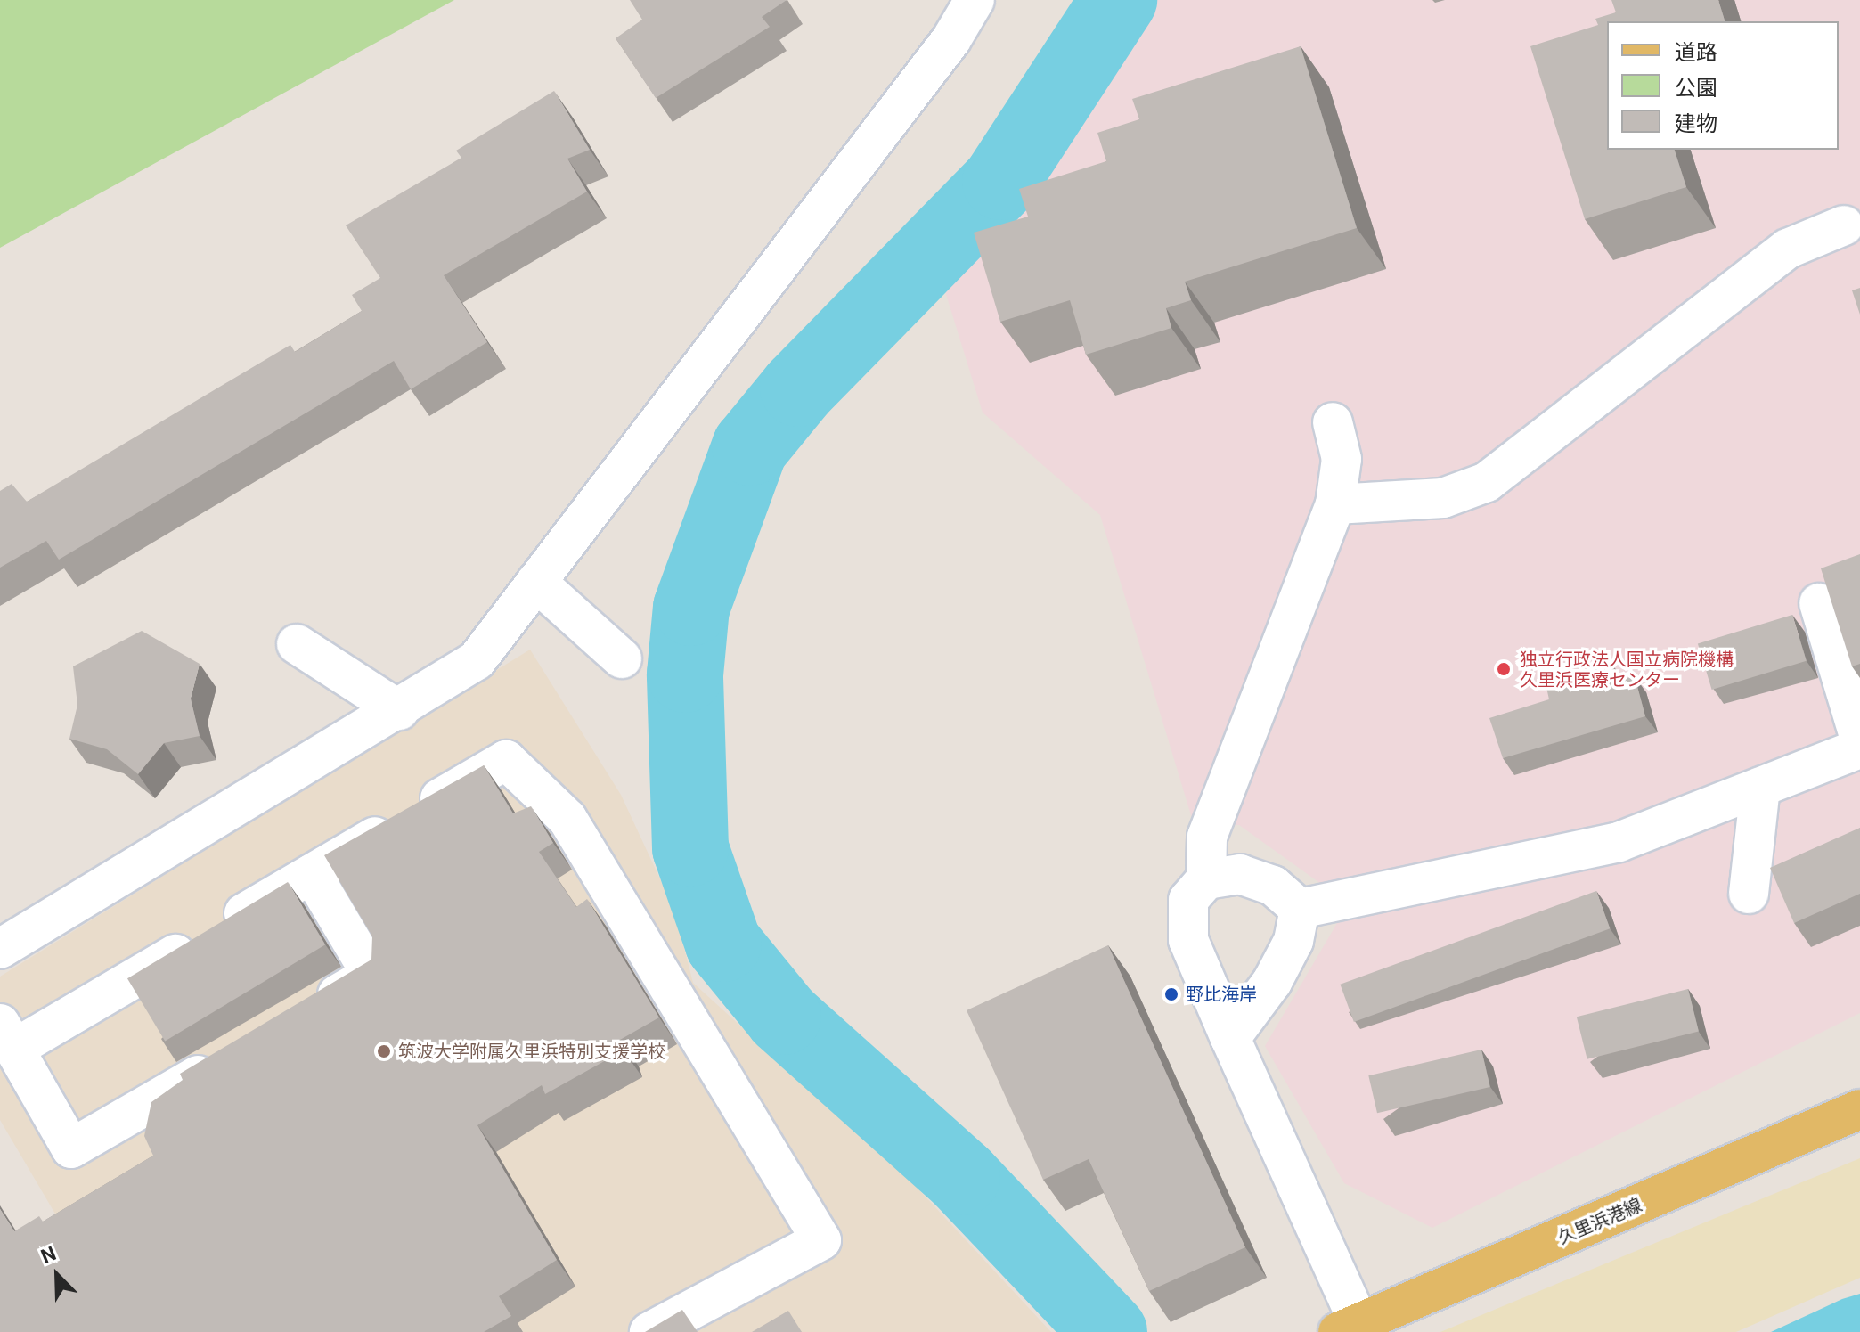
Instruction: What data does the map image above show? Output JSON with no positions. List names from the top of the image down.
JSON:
{
  "streets": {
    "main road": ["久里浜港線"]
  },
  "places": ["独立行政法人国立病院機構 久里浜医療センター", "野比海岸", "筑波大学附属久里浜特別支援学校"],
  "legend": ["道路", "公園", "建物"],
  "north": "top left"
}
